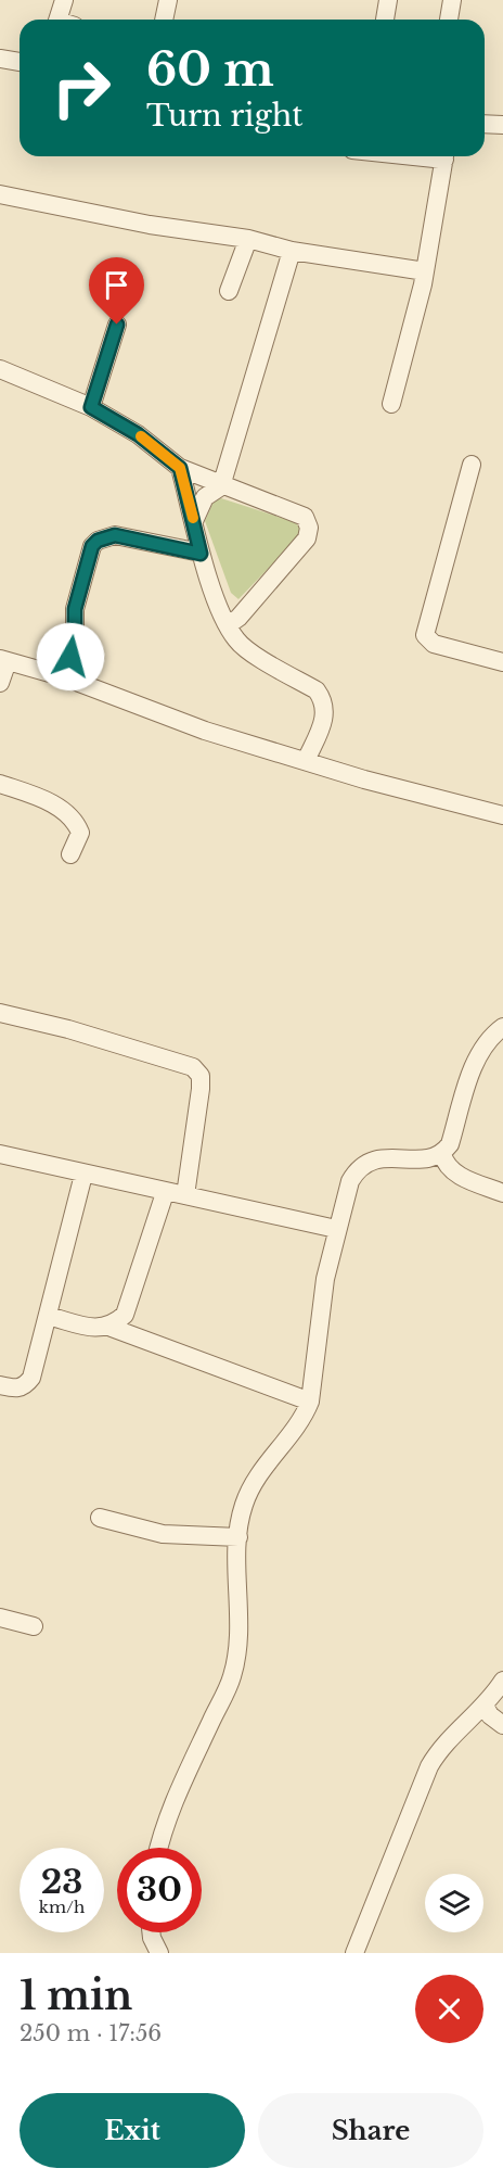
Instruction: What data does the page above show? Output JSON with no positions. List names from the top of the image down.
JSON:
{
  "page": {
    "turn": ["60 m", "Turn right"],
    "speed": "23 km/h",
    "limit": "30",
    "heading": ["1 min", "250 m · 17:56"],
    "buttons": ["Exit", "Share"]
  }
}
